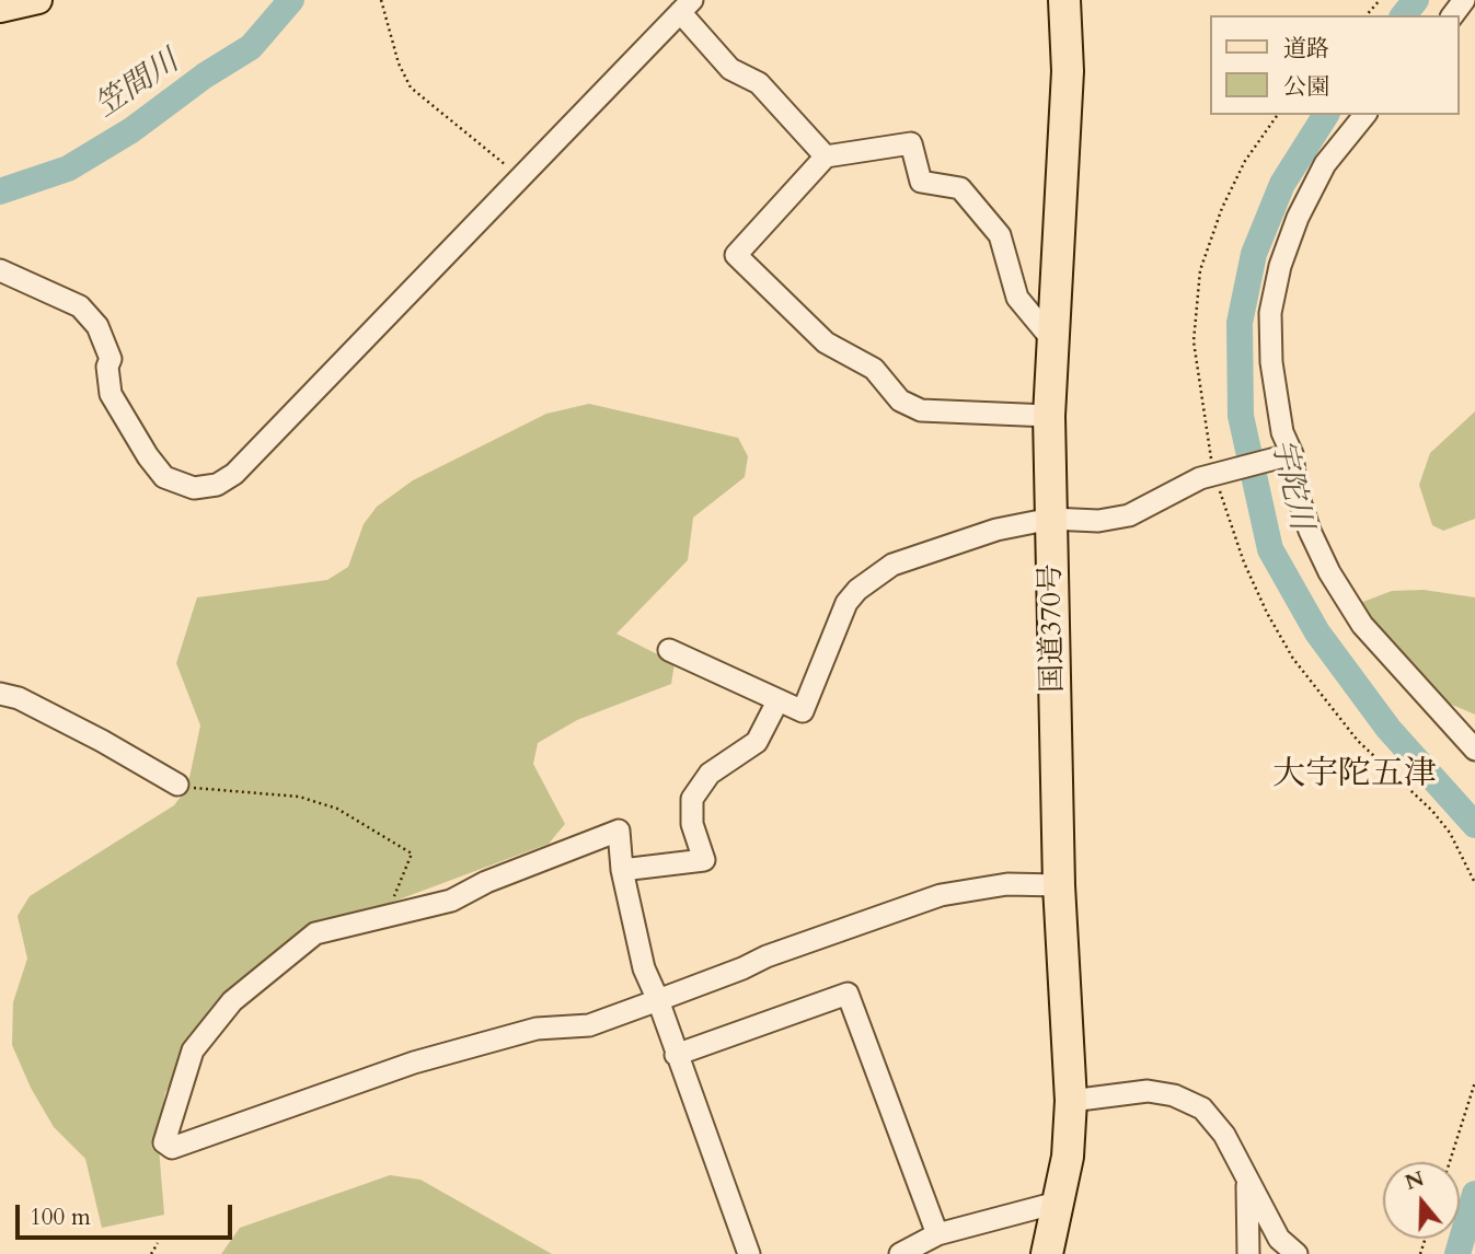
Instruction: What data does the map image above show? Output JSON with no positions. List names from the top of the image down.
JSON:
{
  "streets": {
    "highway": ["国道370号"]
  },
  "districts": ["大宇陀五津"],
  "water": ["笠間川", "宇陀川"],
  "legend": ["道路", "公園"],
  "scale_bar": "100 m",
  "north": "top"
}
